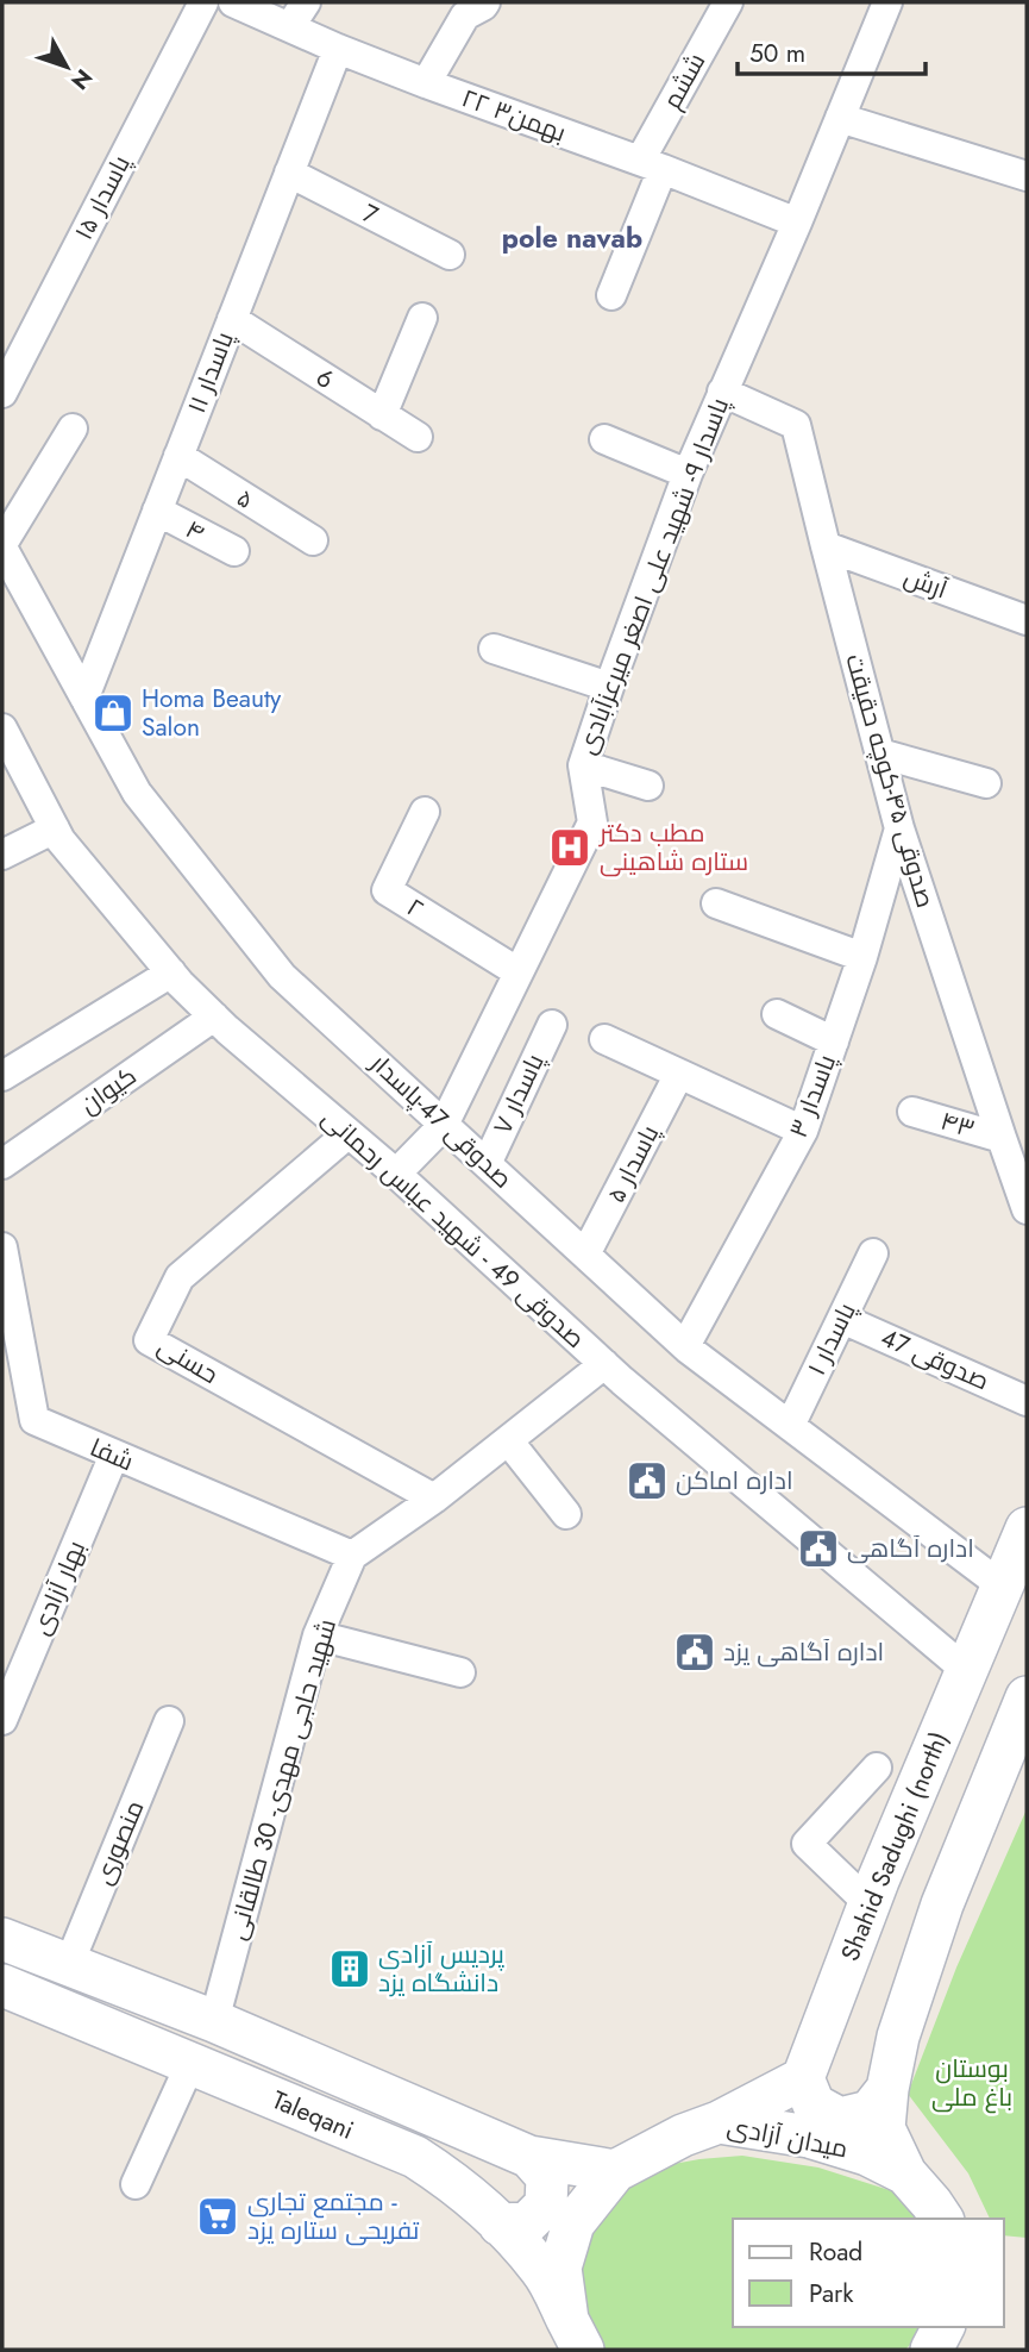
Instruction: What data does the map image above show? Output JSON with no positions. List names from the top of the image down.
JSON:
{
  "streets": {
    "main road": ["Shahid Sadughi (north)", "Taleqani", "میدان آزادی"],
    "street": [
      "ششم",
      "۲۲ بهمن۳",
      "پاسدار ۱۵",
      "7",
      "پاسدار ۱۱",
      "6",
      "۵",
      "۴",
      "پاسدار ۹- شهید علی اصغر میرعزآبادی",
      "آرش",
      "صدوقی ۴۵-کوچه حقیقت",
      "۲",
      "کیوان",
      "پاسدار ۷",
      "پاسدار ۳",
      "صدوقی 47-پاسدار",
      "۴۳",
      "پاسدار ۵",
      "صدوقی 49 - شهید عباس رحمانی",
      "پاسدار ۱",
      "صدوقی 47",
      "حسنی",
      "شفا",
      "بهار آزادی",
      "شهید حاجی مهدی- 30 طالقانی",
      "منصوری"
    ]
  },
  "crossings": [
    ["ششم", "۲۲ بهمن۳"],
    ["۲۲ بهمن۳", "پاسدار ۱۱"],
    ["۲۲ بهمن۳", "پاسدار ۹- شهید علی اصغر میرعزآبادی"],
    ["7", "پاسدار ۱۱"],
    ["پاسدار ۱۱", "6"],
    ["پاسدار ۱۱", "۵"],
    ["پاسدار ۱۱", "۴"],
    ["پاسدار ۱۱", "صدوقی 47-پاسدار"],
    ["پاسدار ۹- شهید علی اصغر میرعزآبادی", "صدوقی ۴۵-کوچه حقیقت"],
    ["پاسدار ۹- شهید علی اصغر میرعزآبادی", "۲"],
    ["پاسدار ۹- شهید علی اصغر میرعزآبادی", "صدوقی 47-پاسدار"],
    ["پاسدار ۹- شهید علی اصغر میرعزآبادی", "صدوقی 49 - شهید عباس رحمانی"],
    ["آرش", "صدوقی ۴۵-کوچه حقیقت"],
    ["صدوقی ۴۵-کوچه حقیقت", "پاسدار ۳"],
    ["صدوقی ۴۵-کوچه حقیقت", "۴۳"],
    ["کیوان", "صدوقی 49 - شهید عباس رحمانی"],
    ["پاسدار ۷", "صدوقی 47-پاسدار"],
    ["پاسدار ۳", "صدوقی 47-پاسدار"],
    ["صدوقی 47-پاسدار", "پاسدار ۵"],
    ["صدوقی 47-پاسدار", "پاسدار ۱"],
    ["صدوقی 47-پاسدار", "Shahid Sadughi (north)"],
    ["صدوقی 49 - شهید عباس رحمانی", "حسنی"],
    ["صدوقی 49 - شهید عباس رحمانی", "Shahid Sadughi (north)"],
    ["پاسدار ۱", "صدوقی 47"],
    ["شفا", "بهار آزادی"],
    ["شفا", "شهید حاجی مهدی- 30 طالقانی"],
    ["شهید حاجی مهدی- 30 طالقانی", "Taleqani"],
    ["منصوری", "Taleqani"],
    ["Taleqani", "میدان آزادی"]
  ],
  "districts": ["pole navab"],
  "parks": ["بوستان باغ ملی"],
  "places": {
    "shop": ["Homa Beauty Salon"],
    "hospital": ["مطب دکتر ستاره شاهینی"],
    "public building": ["اداره اماکن", "اداره آگاهی", "اداره آگاهی یزد"],
    "building": ["پردیس آزادی دانشگاه یزد"],
    "supermarket": ["مجتمع تجاری - تفریحی ستاره یزد"]
  },
  "legend": ["Road", "Park"],
  "scale_bar": "50 m",
  "north": "bottom right"
}
